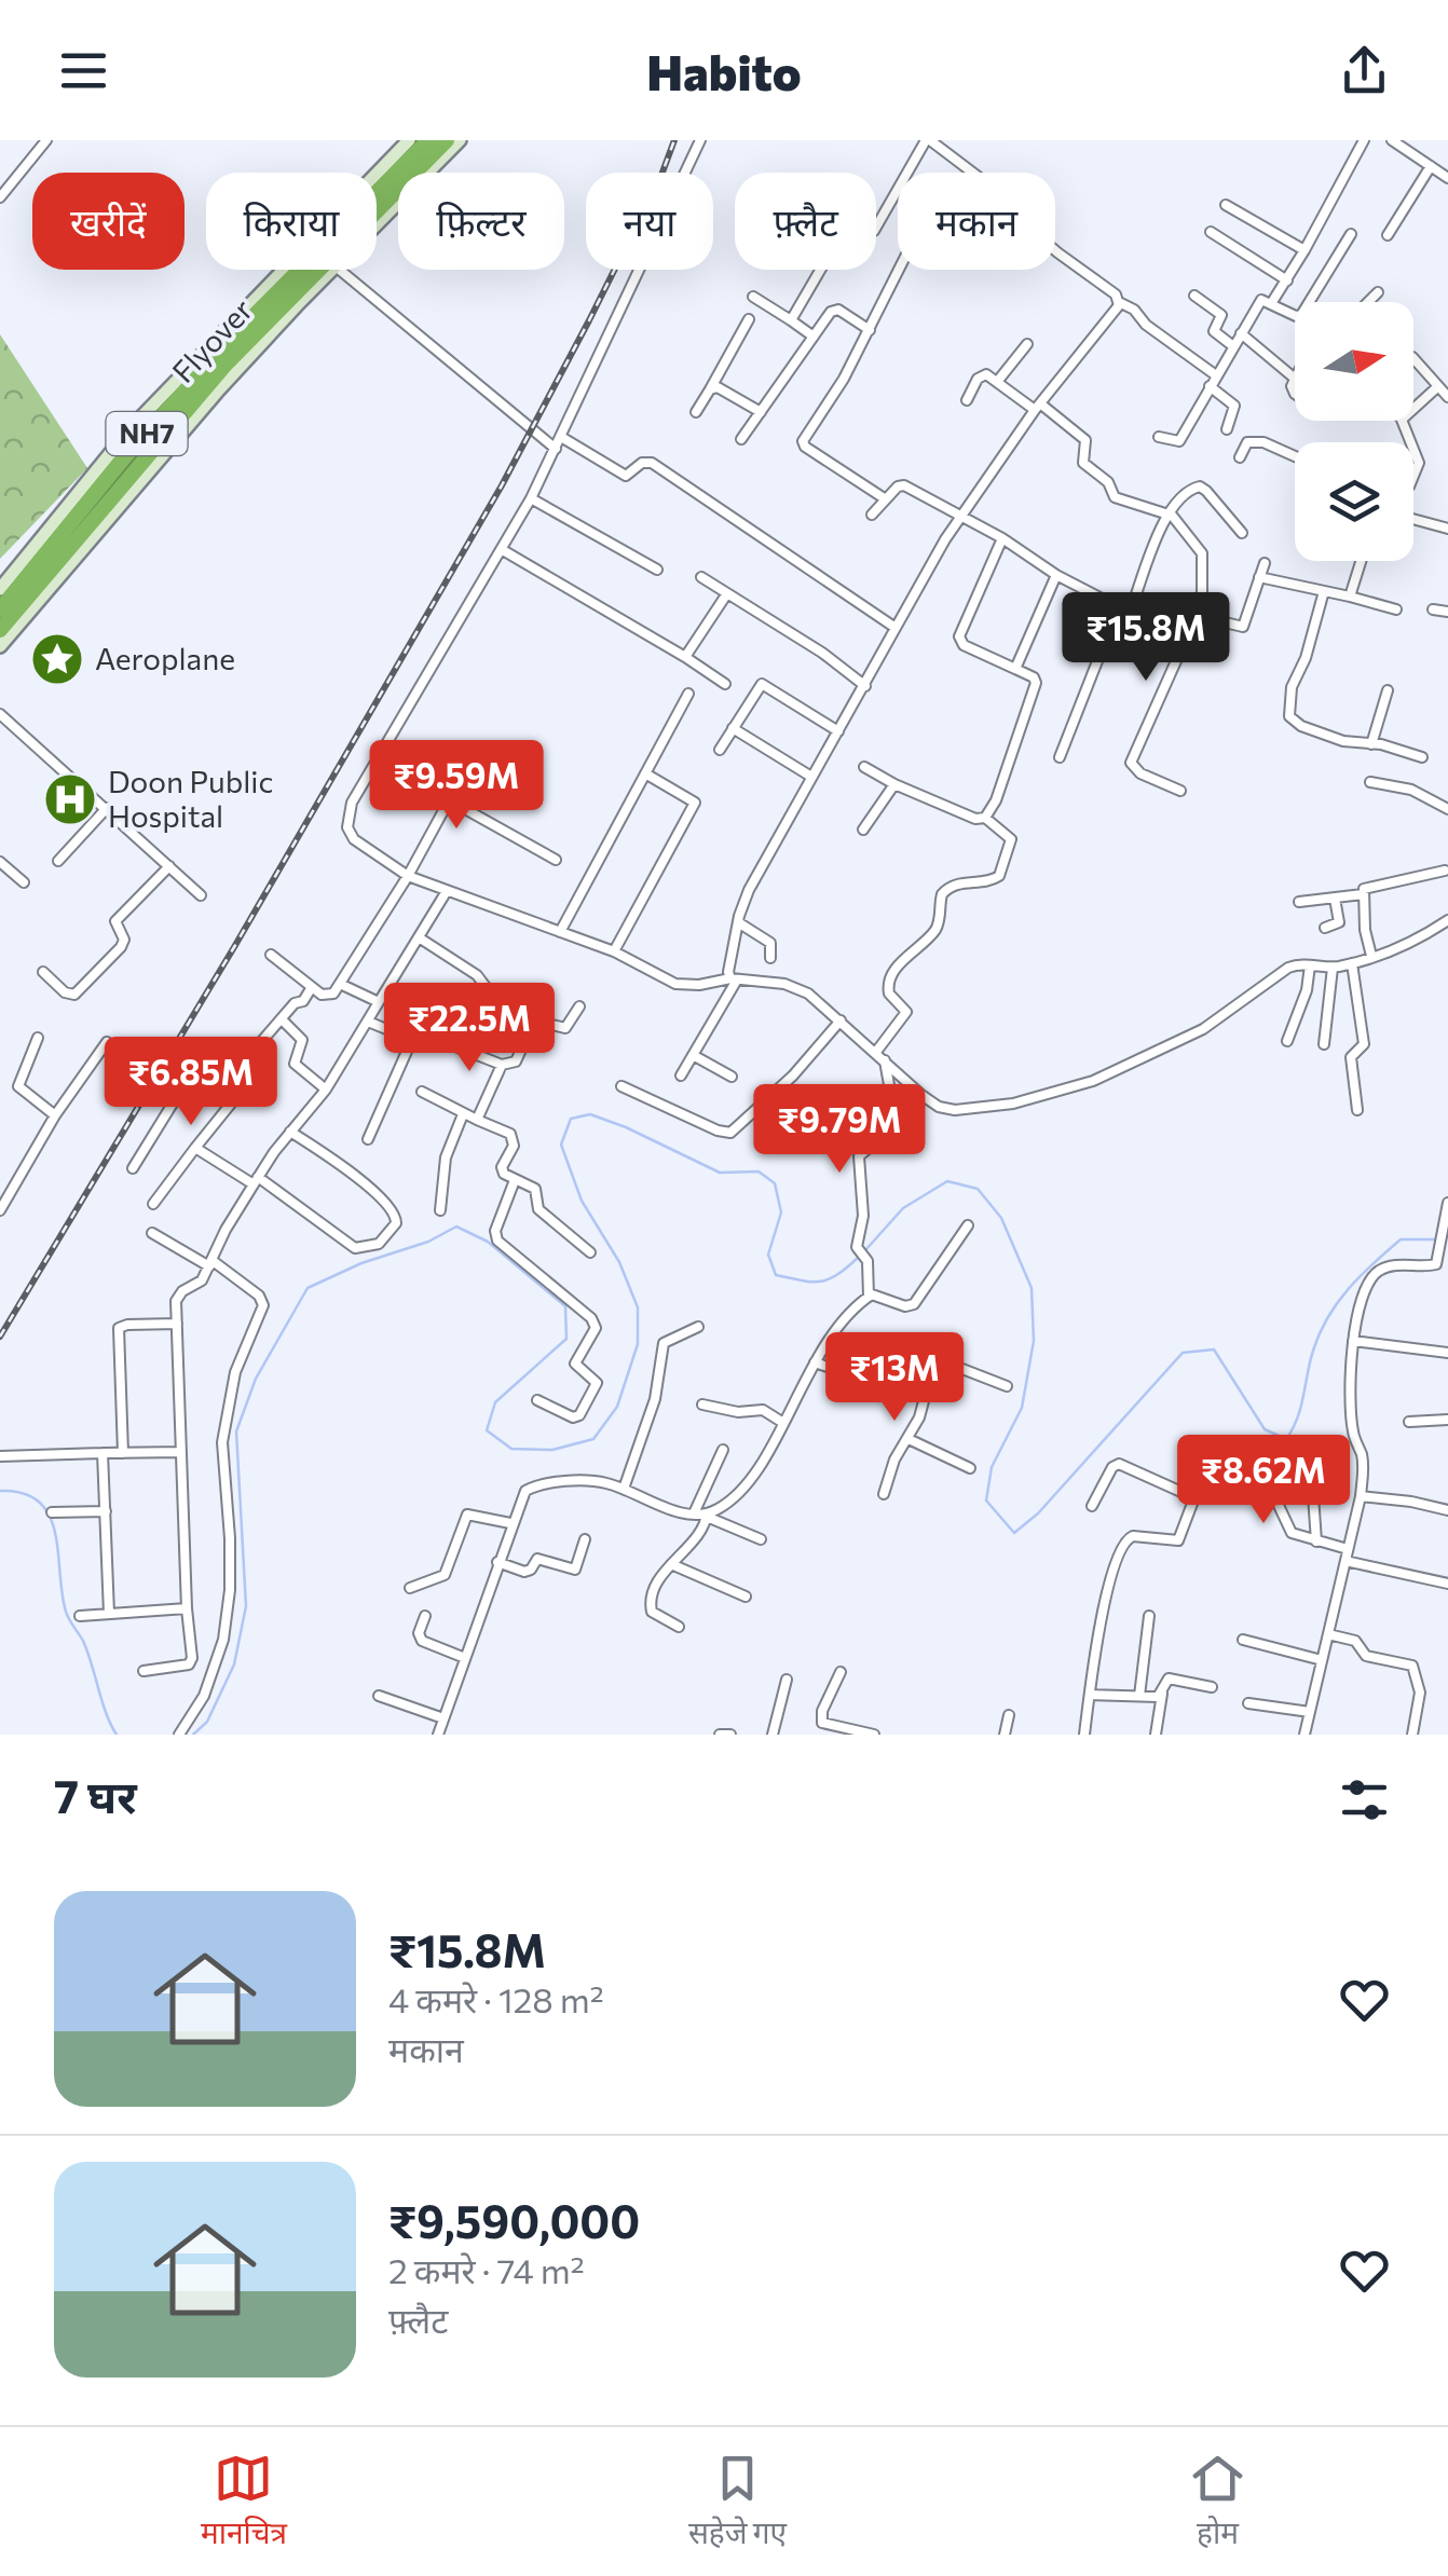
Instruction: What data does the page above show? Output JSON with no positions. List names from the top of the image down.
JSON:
{
  "streets": {
    "highway": ["Flyover", "NH7"]
  },
  "places": {
    "place": ["Aeroplane"],
    "hospital": ["Doon Public Hospital"]
  },
  "north": "right",
  "page": {
    "header": "Habito",
    "chip": [
      "खरीदें",
      "किराया",
      "फ़िल्टर",
      "नया",
      "फ़्लैट",
      "मकान"
    ],
    "price": [
      "₹15.8M",
      "₹9.59M",
      "₹22.5M",
      "₹6.85M",
      "₹9.79M",
      "₹13M",
      "₹8.62M"
    ],
    "heading": "7 घर",
    "list": [
      {
        "name": "₹15.8M",
        "note": "4 कमरे · 128 m² · मकान"
      },
      {
        "name": "₹9,590,000",
        "note": "2 कमरे · 74 m² · फ़्लैट"
      }
    ],
    "tabs": ["मानचित्र", "सहेजे गए", "होम"]
  }
}
